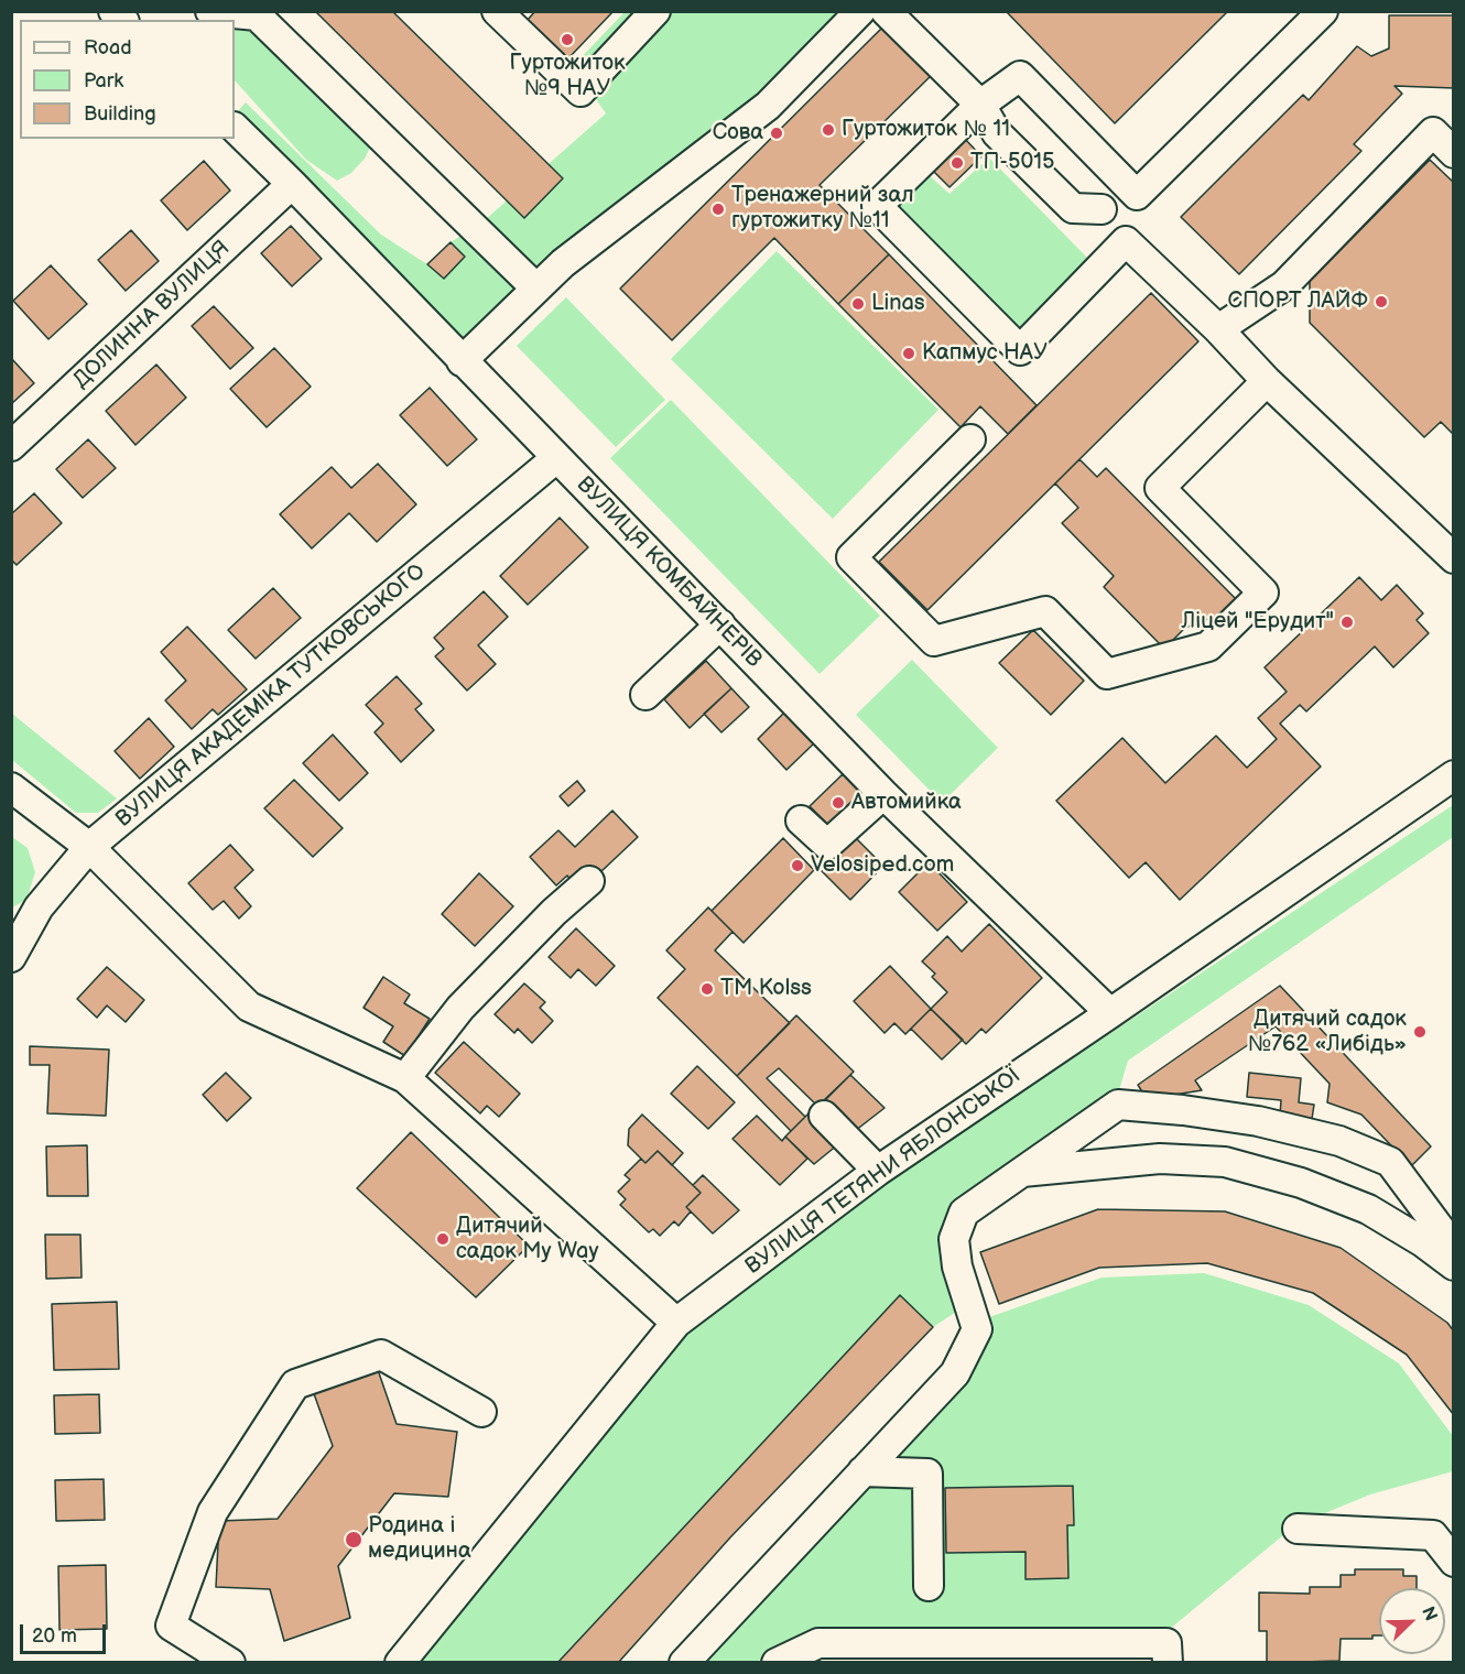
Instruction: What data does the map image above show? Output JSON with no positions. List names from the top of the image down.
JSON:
{
  "streets": {
    "street": [
      "ДОЛИННА ВУЛИЦЯ",
      "ВУЛИЦЯ КОМБАЙНЕРІВ",
      "ВУЛИЦЯ АКАДЕМІКА ТУТКОВСЬКОГО",
      "ВУЛИЦЯ ТЕТЯНИ ЯБЛОНСЬКОЇ"
    ]
  },
  "crossings": [
    ["ДОЛИННА ВУЛИЦЯ", "ВУЛИЦЯ КОМБАЙНЕРІВ"],
    ["ВУЛИЦЯ КОМБАЙНЕРІВ", "ВУЛИЦЯ АКАДЕМІКА ТУТКОВСЬКОГО"],
    ["ВУЛИЦЯ КОМБАЙНЕРІВ", "ВУЛИЦЯ ТЕТЯНИ ЯБЛОНСЬКОЇ"]
  ],
  "places": [
    "Гуртожиток №9 НАУ",
    "Гуртожиток № 11",
    "Сова",
    "ТП-5015",
    "Тренажерний зал гуртожитку №11",
    "СПОРТ ЛАЙФ",
    "Linas",
    "Капмус НАУ",
    "Ліцей \"Ерудит\"",
    "Автомийка",
    "Velosiped.com",
    "TM Kolss",
    "Дитячий садок №762 «Либідь»",
    "Дитячий садок My Way",
    "Родина і медицина"
  ],
  "legend": ["Road", "Park", "Building"],
  "scale_bar": "20 m",
  "north": "top right"
}
